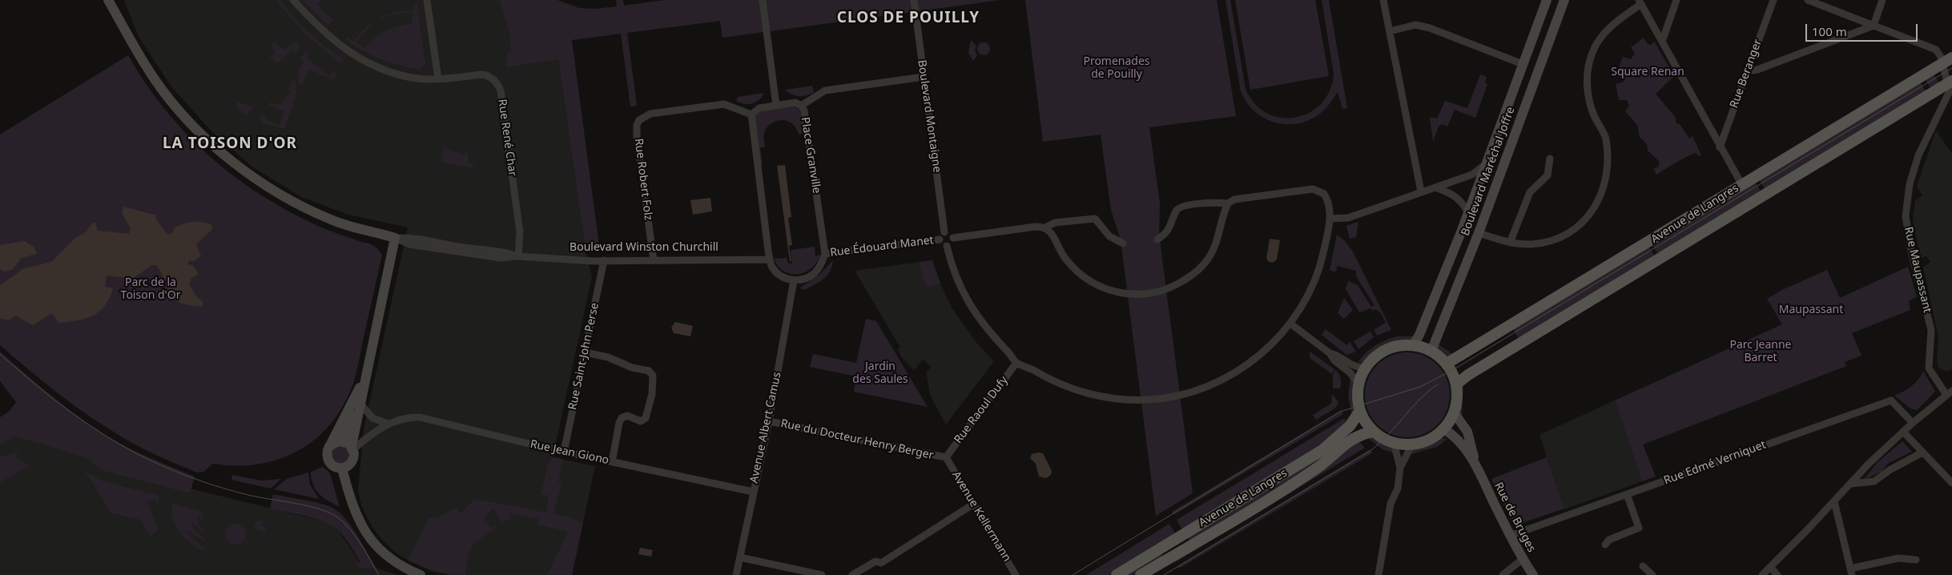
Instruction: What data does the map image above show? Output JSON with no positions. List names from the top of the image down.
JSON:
{
  "streets": {
    "main road": ["Avenue de Langres"],
    "street": [
      "Rue Beranger",
      "Boulevard Montaigne",
      "Rue René Char",
      "Place Granville",
      "Boulevard Maréchal Joffre",
      "Rue Robert Folz",
      "Rue Édouard Manet",
      "Boulevard Winston Churchill",
      "Rue Maupassant",
      "Rue Saint-John Perse",
      "Rue Raoul Dufy",
      "Avenue Albert Camus",
      "Rue du Docteur Henry Berger",
      "Rue Jean Giono",
      "Rue Edmé Verniquet",
      "Avenue Kellermann",
      "Rue de Bruges"
    ]
  },
  "crossings": [
    ["Boulevard Montaigne", "Rue Édouard Manet"],
    ["Rue René Char", "Boulevard Winston Churchill"],
    ["Place Granville", "Rue Robert Folz"],
    ["Place Granville", "Rue Édouard Manet"],
    ["Boulevard Maréchal Joffre", "Avenue de Langres"],
    ["Boulevard Maréchal Joffre", "Rue de Bruges"],
    ["Rue Robert Folz", "Boulevard Winston Churchill"],
    ["Avenue de Langres", "Rue Maupassant"],
    ["Avenue de Langres", "Rue de Bruges"],
    ["Boulevard Winston Churchill", "Rue Saint-John Perse"],
    ["Rue Saint-John Perse", "Rue Jean Giono"],
    ["Rue Raoul Dufy", "Rue du Docteur Henry Berger"],
    ["Rue Raoul Dufy", "Avenue Kellermann"],
    ["Avenue Albert Camus", "Rue du Docteur Henry Berger"],
    ["Avenue Albert Camus", "Rue Jean Giono"],
    ["Rue du Docteur Henry Berger", "Avenue Kellermann"],
    ["Rue Edmé Verniquet", "Rue de Bruges"]
  ],
  "districts": ["CLOS DE POUILLY", "LA TOISON D'OR"],
  "parks": [
    "Promenades de Pouilly",
    "Square Renan",
    "Parc de la Toison d'Or",
    "Maupassant",
    "Parc Jeanne Barret",
    "Jardin des Saules"
  ],
  "scale_bar": "100 m"
}
